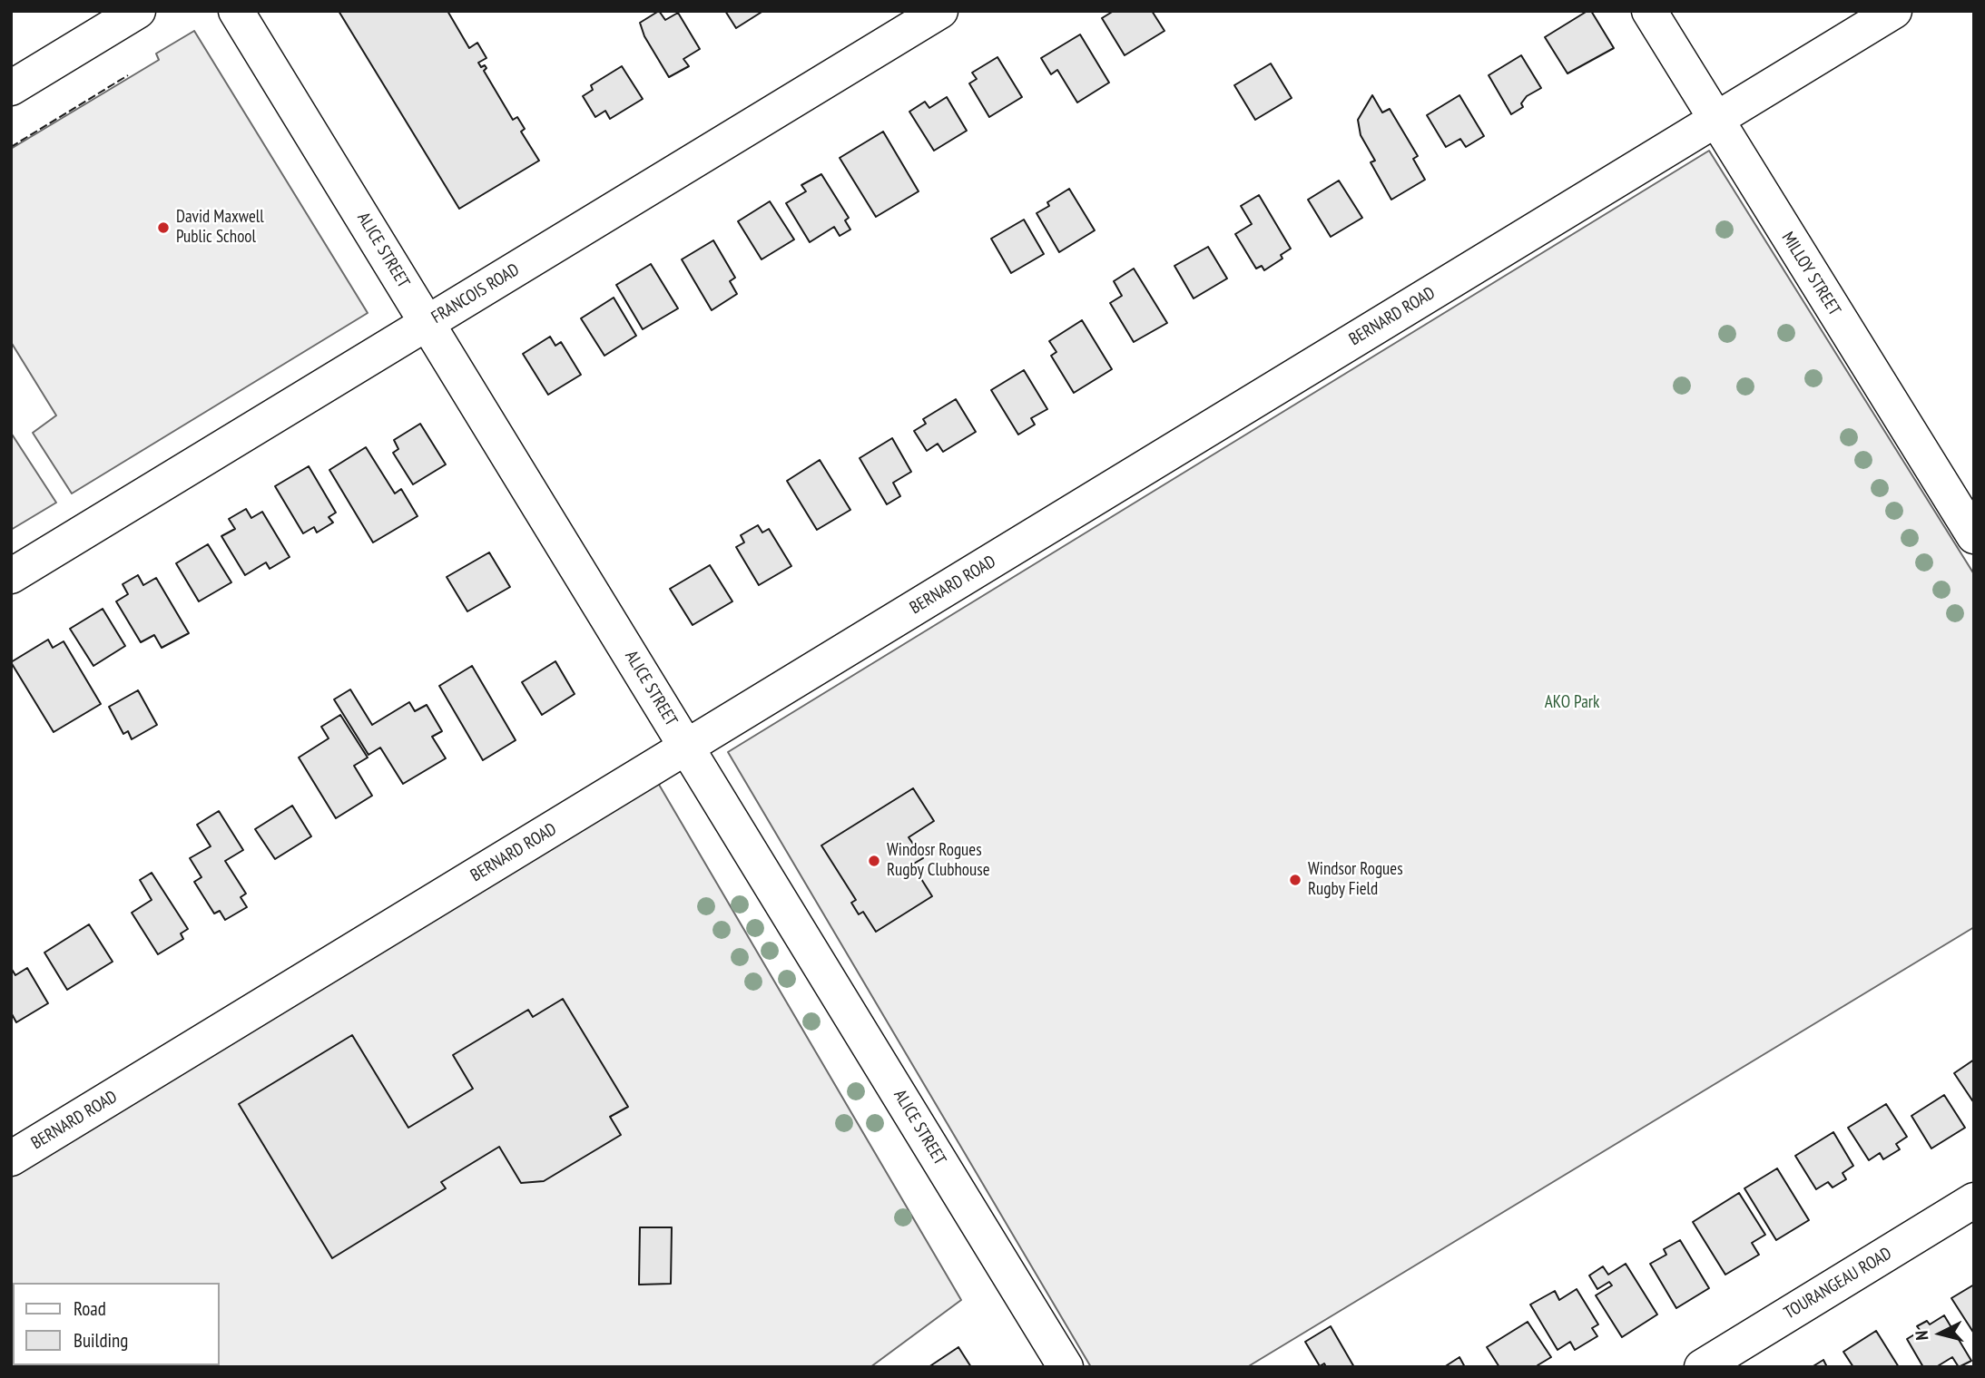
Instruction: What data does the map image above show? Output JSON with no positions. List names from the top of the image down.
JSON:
{
  "streets": {
    "street": [
      "ALICE STREET",
      "MILLOY STREET",
      "FRANCOIS ROAD",
      "BERNARD ROAD",
      "TOURANGEAU ROAD"
    ]
  },
  "crossings": [
    ["ALICE STREET", "FRANCOIS ROAD"],
    ["ALICE STREET", "BERNARD ROAD"],
    ["MILLOY STREET", "BERNARD ROAD"]
  ],
  "parks": ["AKO Park"],
  "places": ["David Maxwell Public School", "Windosr Rogues Rugby Clubhouse", "Windsor Rogues Rugby Field"],
  "legend": ["Road", "Building"],
  "north": "left"
}
